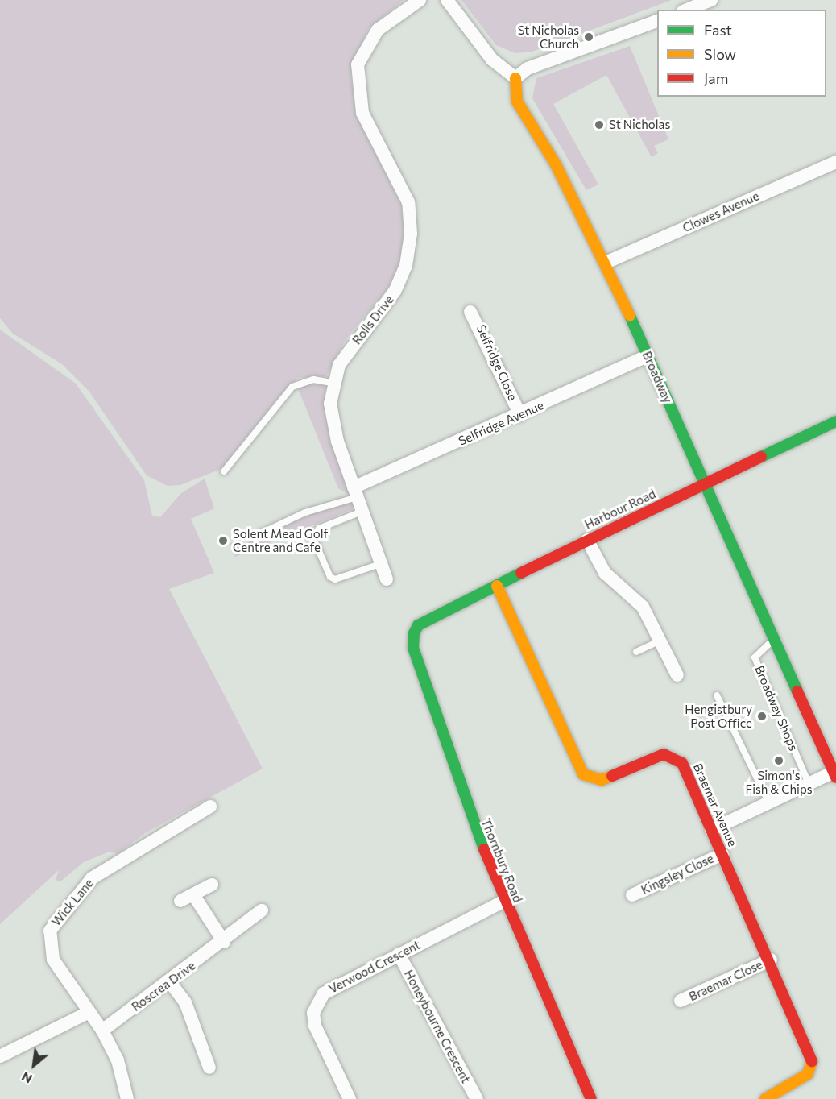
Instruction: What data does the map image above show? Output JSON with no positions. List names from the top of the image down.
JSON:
{
  "streets": {
    "street": [
      "Clowes Avenue",
      "Rolls Drive",
      "Selfridge Close",
      "Broadway",
      "Selfridge Avenue",
      "Harbour Road",
      "Braemar Avenue",
      "Thornbury Road",
      "Kingsley Close",
      "Wick Lane",
      "Verwood Crescent",
      "Braemar Close",
      "Roscrea Drive",
      "Honeybourne Crescent"
    ],
    "lane": ["Broadway Shops"]
  },
  "crossings": [
    ["Clowes Avenue", "Broadway"],
    ["Rolls Drive", "Selfridge Avenue"],
    ["Selfridge Close", "Selfridge Avenue"],
    ["Broadway", "Selfridge Avenue"],
    ["Broadway", "Harbour Road"],
    ["Broadway", "Broadway Shops"],
    ["Harbour Road", "Braemar Avenue"],
    ["Harbour Road", "Thornbury Road"],
    ["Braemar Avenue", "Kingsley Close"],
    ["Braemar Avenue", "Braemar Close"],
    ["Thornbury Road", "Verwood Crescent"],
    ["Wick Lane", "Roscrea Drive"],
    ["Verwood Crescent", "Honeybourne Crescent"]
  ],
  "places": [
    "St Nicholas Church",
    "St Nicholas",
    "Solent Mead Golf Centre and Cafe",
    "Hengistbury Post Office",
    "Simon's Fish & Chips"
  ],
  "legend": ["Fast", "Slow", "Jam"],
  "north": "bottom left"
}
